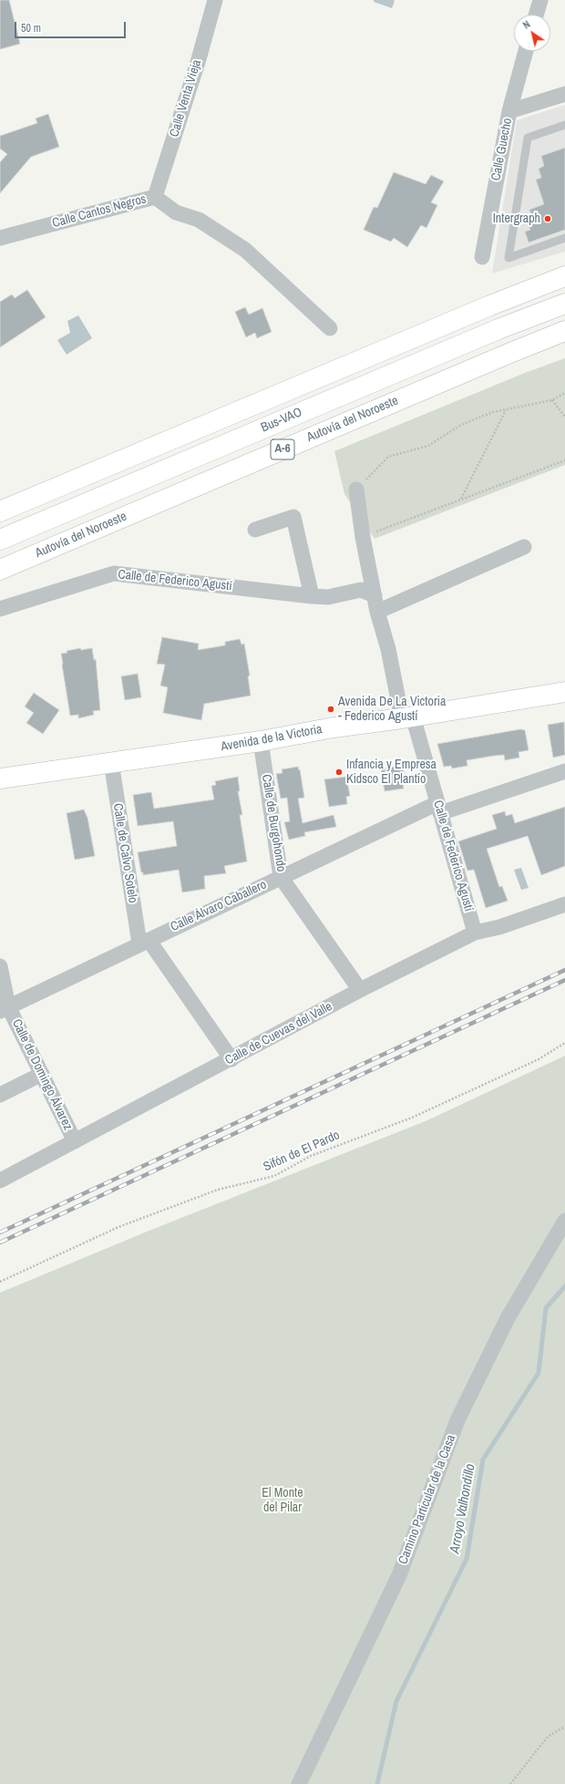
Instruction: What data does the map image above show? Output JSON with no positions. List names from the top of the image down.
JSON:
{
  "streets": {
    "main road": [
      "Autovía del Noroeste",
      "Bus-VAO",
      "A-6",
      "Avenida de la Victoria"
    ],
    "street": [
      "Calle Venta Vieja",
      "Calle Guecho",
      "Calle Cantos Negros",
      "Calle de Federico Agustí",
      "Calle de Burgohondo",
      "Calle de Calvo Sotelo",
      "Calle Álvaro Caballero",
      "Calle de Cuevas del Valle",
      "Calle de Domingo Álvarez",
      "Camino Particular de la Casa"
    ],
    "path": ["Sifón de El Pardo"]
  },
  "crossings": [
    ["Calle Venta Vieja", "Calle Cantos Negros"],
    ["Calle de Federico Agustí", "Avenida de la Victoria"],
    ["Calle de Federico Agustí", "Calle Álvaro Caballero"],
    ["Calle de Federico Agustí", "Calle de Cuevas del Valle"],
    ["Avenida de la Victoria", "Calle de Burgohondo"],
    ["Avenida de la Victoria", "Calle de Calvo Sotelo"],
    ["Calle de Burgohondo", "Calle Álvaro Caballero"],
    ["Calle de Burgohondo", "Calle de Cuevas del Valle"],
    ["Calle de Calvo Sotelo", "Calle Álvaro Caballero"],
    ["Calle de Calvo Sotelo", "Calle de Cuevas del Valle"],
    ["Calle Álvaro Caballero", "Calle de Domingo Álvarez"],
    ["Calle de Cuevas del Valle", "Calle de Domingo Álvarez"]
  ],
  "water": ["Arroyo Valhondillo"],
  "parks": ["El Monte del Pilar"],
  "places": ["Intergraph", "Avenida De La Victoria - Federico Agustí", "Infancia y Empresa Kidsco El Plantío"],
  "scale_bar": "50 m",
  "north": "top left"
}
